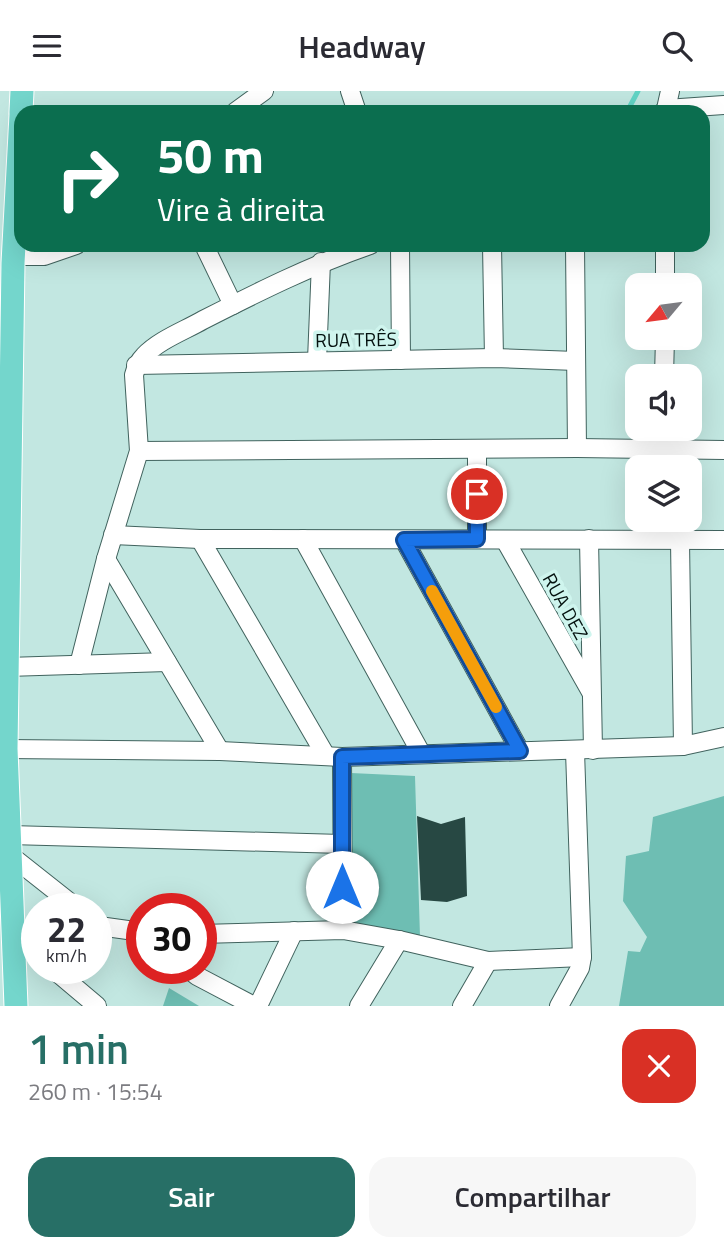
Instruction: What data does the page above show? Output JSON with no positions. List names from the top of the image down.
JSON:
{
  "streets": {
    "street": ["RUA TRÊS", "RUA DEZ"]
  },
  "north": "bottom left",
  "page": {
    "header": "Headway",
    "turn": ["50 m", "Vire à direita"],
    "speed": "22 km/h",
    "limit": "30",
    "heading": ["1 min", "260 m · 15:54"],
    "buttons": ["Sair", "Compartilhar"]
  }
}
